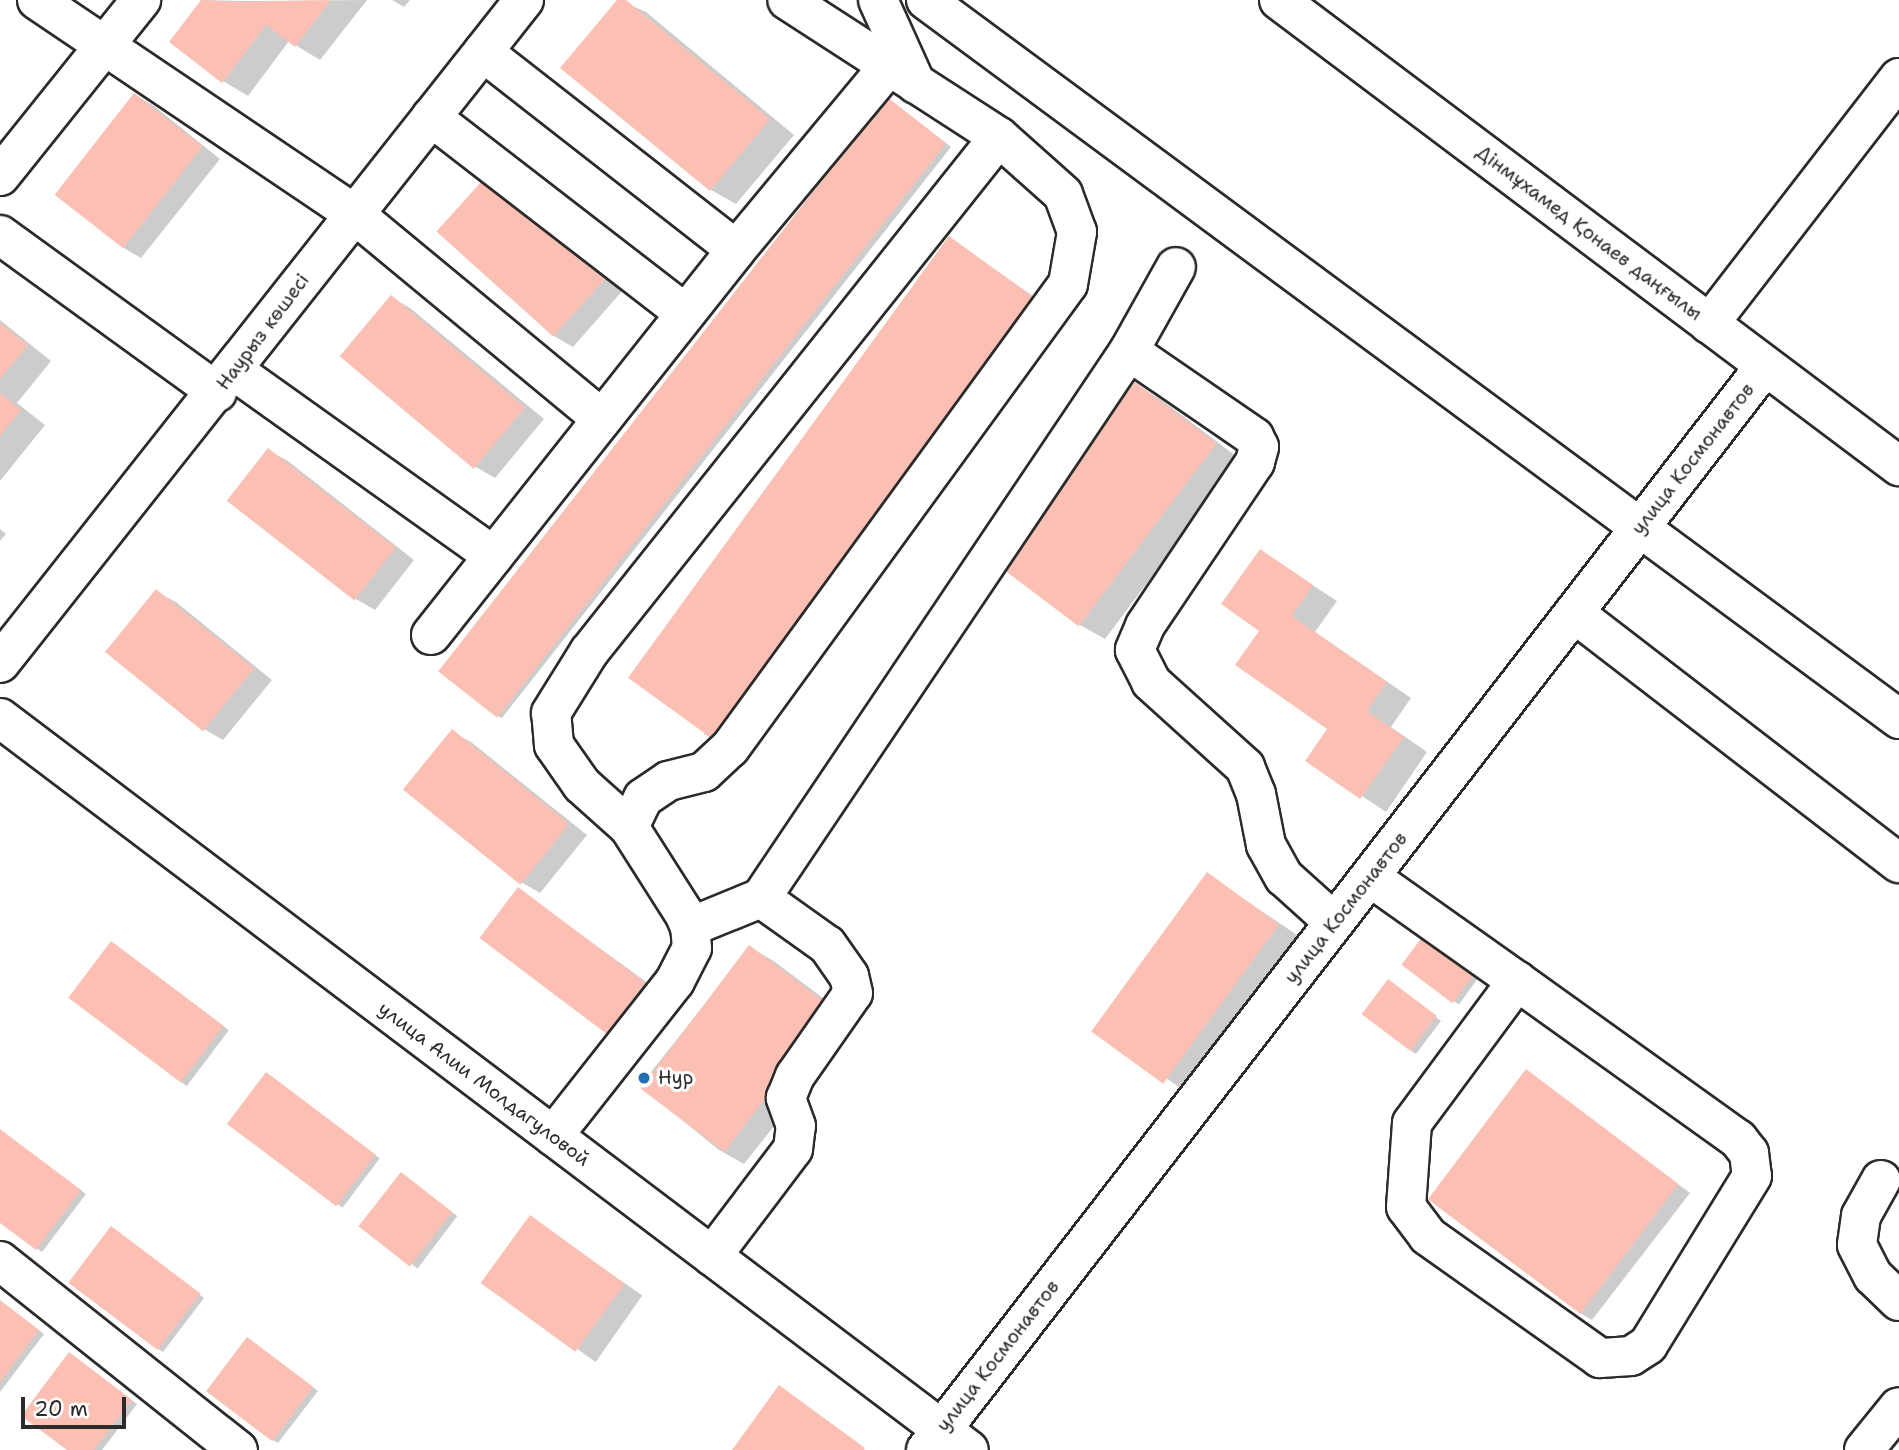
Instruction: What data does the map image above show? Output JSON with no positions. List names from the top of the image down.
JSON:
{
  "streets": {
    "street": [
      "Дінмұхамед Қонаев даңғылы",
      "Наурыз көшесі",
      "улица Космонавтов",
      "улица Алии Молдагуловой"
    ]
  },
  "crossings": [
    ["Дінмұхамед Қонаев даңғылы", "улица Космонавтов"],
    ["улица Космонавтов", "улица Алии Молдагуловой"]
  ],
  "places": ["Нур"],
  "scale_bar": "20 m"
}
